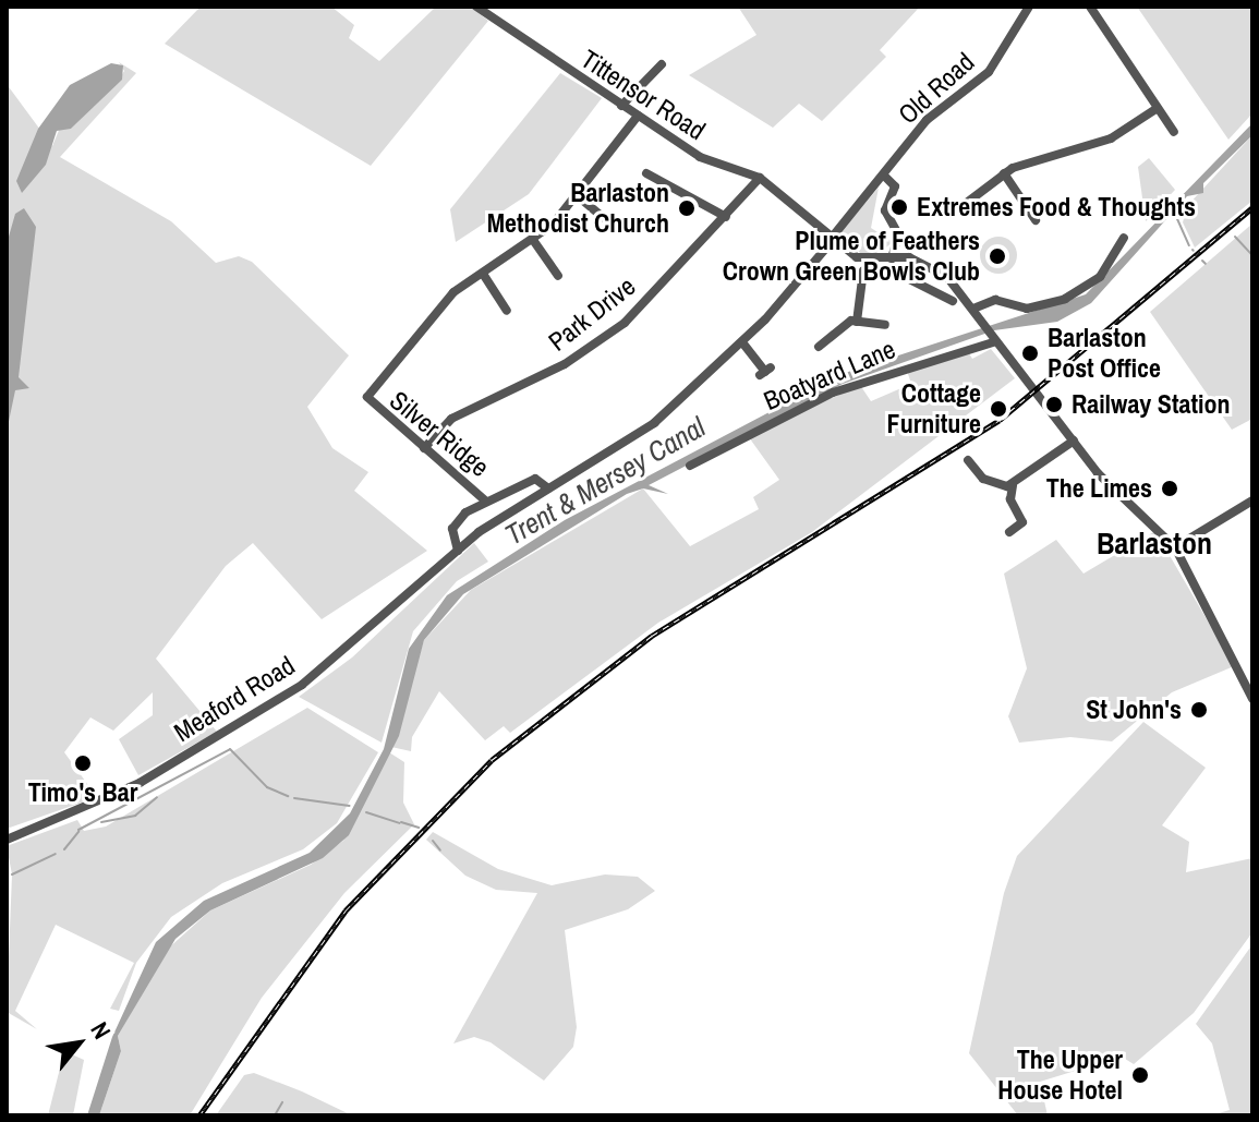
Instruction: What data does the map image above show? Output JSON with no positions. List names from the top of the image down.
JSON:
{
  "streets": {
    "street": [
      "Old Road",
      "Tittensor Road",
      "Park Drive",
      "Boatyard Lane",
      "Silver Ridge",
      "Meaford Road"
    ]
  },
  "crossings": [
    ["Old Road", "Tittensor Road"],
    ["Old Road", "Meaford Road"],
    ["Tittensor Road", "Park Drive"],
    ["Tittensor Road", "Meaford Road"],
    ["Park Drive", "Silver Ridge"],
    ["Silver Ridge", "Meaford Road"]
  ],
  "districts": ["Barlaston"],
  "water": ["Trent & Mersey Canal"],
  "places": [
    "Extremes Food & Thoughts",
    "Barlaston Methodist Church",
    "Plume of Feathers Crown Green Bowls Club",
    "Barlaston Post Office",
    "Railway Station",
    "Cottage Furniture",
    "The Limes",
    "St John's",
    "Timo's Bar",
    "The Upper House Hotel"
  ],
  "north": "top right"
}
